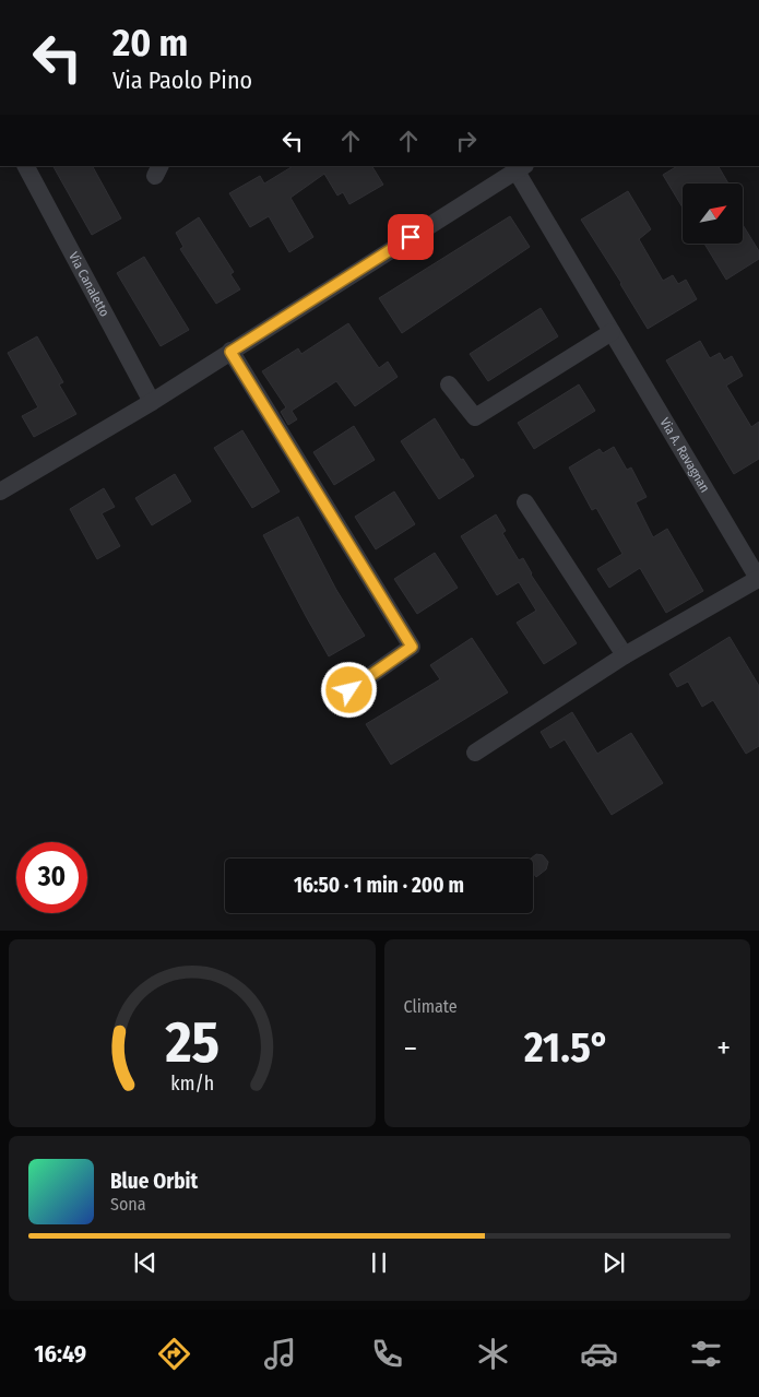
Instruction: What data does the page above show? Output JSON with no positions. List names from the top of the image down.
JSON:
{
  "streets": {
    "street": ["Via Canaletto", "Via A. Ravagnan"]
  },
  "north": "top right",
  "page": {
    "turn": ["20 m", "Via Paolo Pino"],
    "limit": "30",
    "trip": "16:50 · 1 min · 200 m",
    "tile": "Climate",
    "heat": ["−", "21.5°", "+"],
    "song": ["Blue Orbit", "Sona"],
    "tabs": "16:49",
    "gauge": ["25", "km/h"]
  }
}
